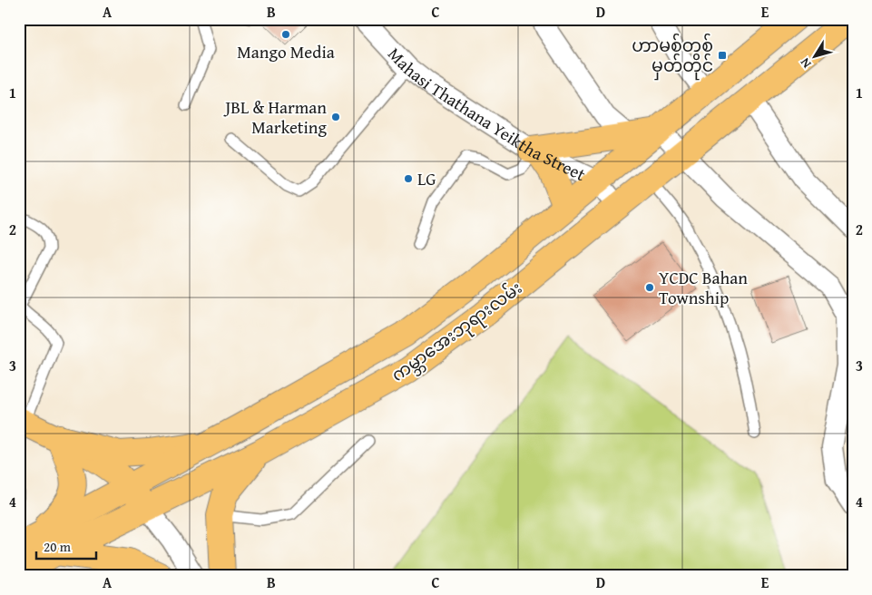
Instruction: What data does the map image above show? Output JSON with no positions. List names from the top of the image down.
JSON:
{
  "streets": {
    "main road": ["ကမ္ဘာအေးဘုရားလမ်း"],
    "street": ["Mahasi Thathana Yeiktha Street"]
  },
  "crossings": [
    ["Mahasi Thathana Yeiktha Street", "ကမ္ဘာအေးဘုရားလမ်း"]
  ],
  "places": {
    "other": [
      "Mango Media",
      "JBL & Harman Marketing",
      "LG",
      "YCDC Bahan Township"
    ],
    "transit": ["ဟာမစ်တစ် မှတ်တိုင်"]
  },
  "scale_bar": "20 m",
  "north": "bottom left",
  "grid": {
    "columns": [
      "A",
      "B",
      "C",
      "D",
      "E"
    ],
    "rows": [
      "1",
      "2",
      "3",
      "4"
    ]
  }
}
